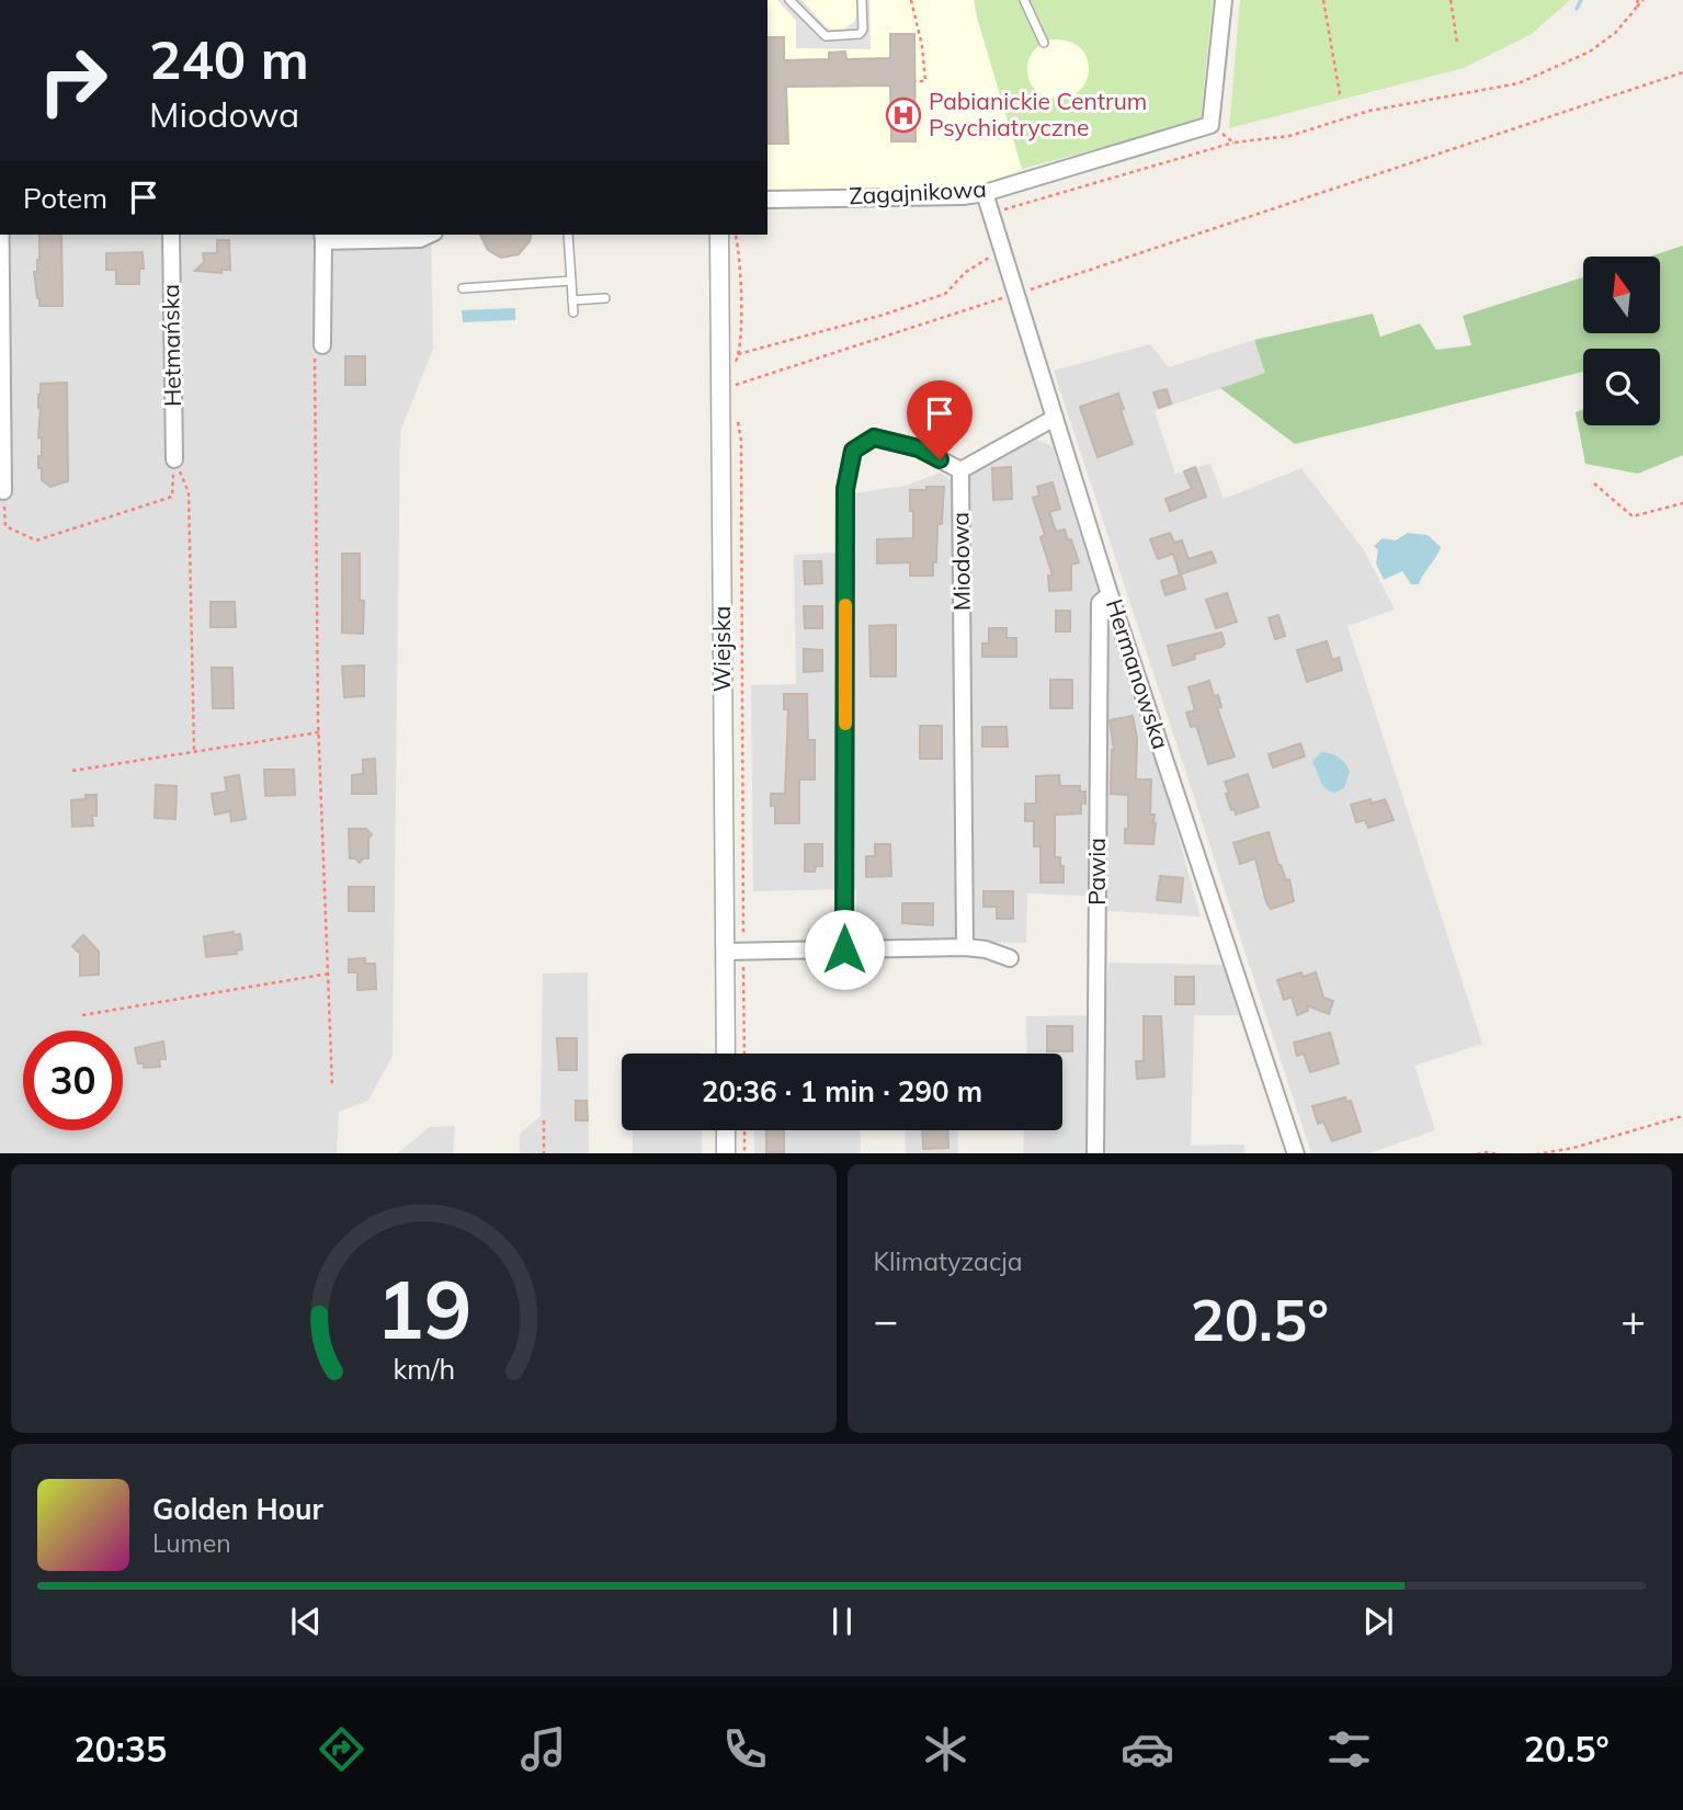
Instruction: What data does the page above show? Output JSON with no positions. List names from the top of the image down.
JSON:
{
  "streets": {
    "street": [
      "Zagajnikowa",
      "Hetmańska",
      "Miodowa",
      "Wiejska",
      "Hermanowska",
      "Pawia"
    ]
  },
  "crossings": [
    ["Zagajnikowa", "Hermanowska"],
    ["Hermanowska", "Pawia"]
  ],
  "places": {
    "hospital": ["Pabianickie Centrum Psychiatryczne"]
  },
  "north": "top",
  "page": {
    "turn": ["240 m", "Miodowa"],
    "then": "Potem",
    "limit": "30",
    "trip": "20:36 · 1 min · 290 m",
    "tile": "Klimatyzacja",
    "heat": ["−", "20.5°", "+"],
    "song": ["Golden Hour", "Lumen"],
    "tabs": ["20:35", "20.5°"],
    "gauge": ["19", "km/h"]
  }
}
